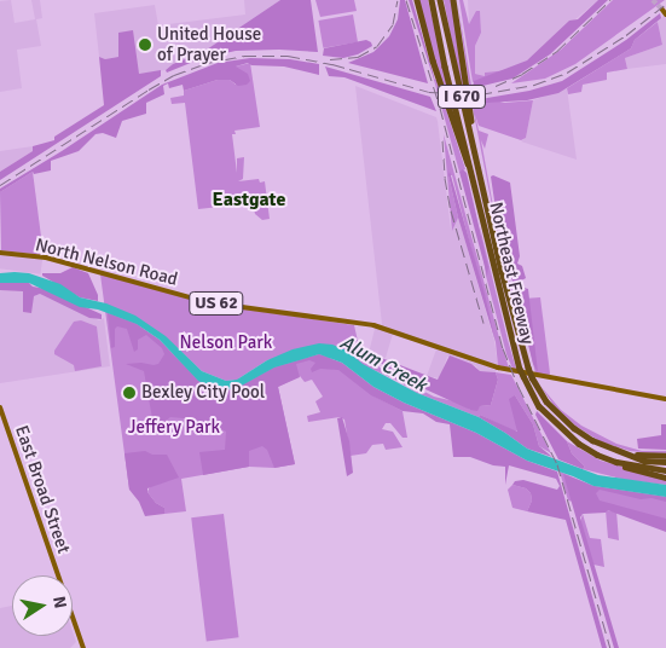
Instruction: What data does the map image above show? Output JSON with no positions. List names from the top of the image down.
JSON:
{
  "streets": {
    "highway": ["I 670", "Northeast Freeway"],
    "main road": ["North Nelson Road", "US 62", "East Broad Street"]
  },
  "districts": ["Eastgate"],
  "water": ["Alum Creek"],
  "parks": ["Nelson Park", "Jeffery Park"],
  "places": ["United House of Prayer", "Bexley City Pool"],
  "north": "right"
}
